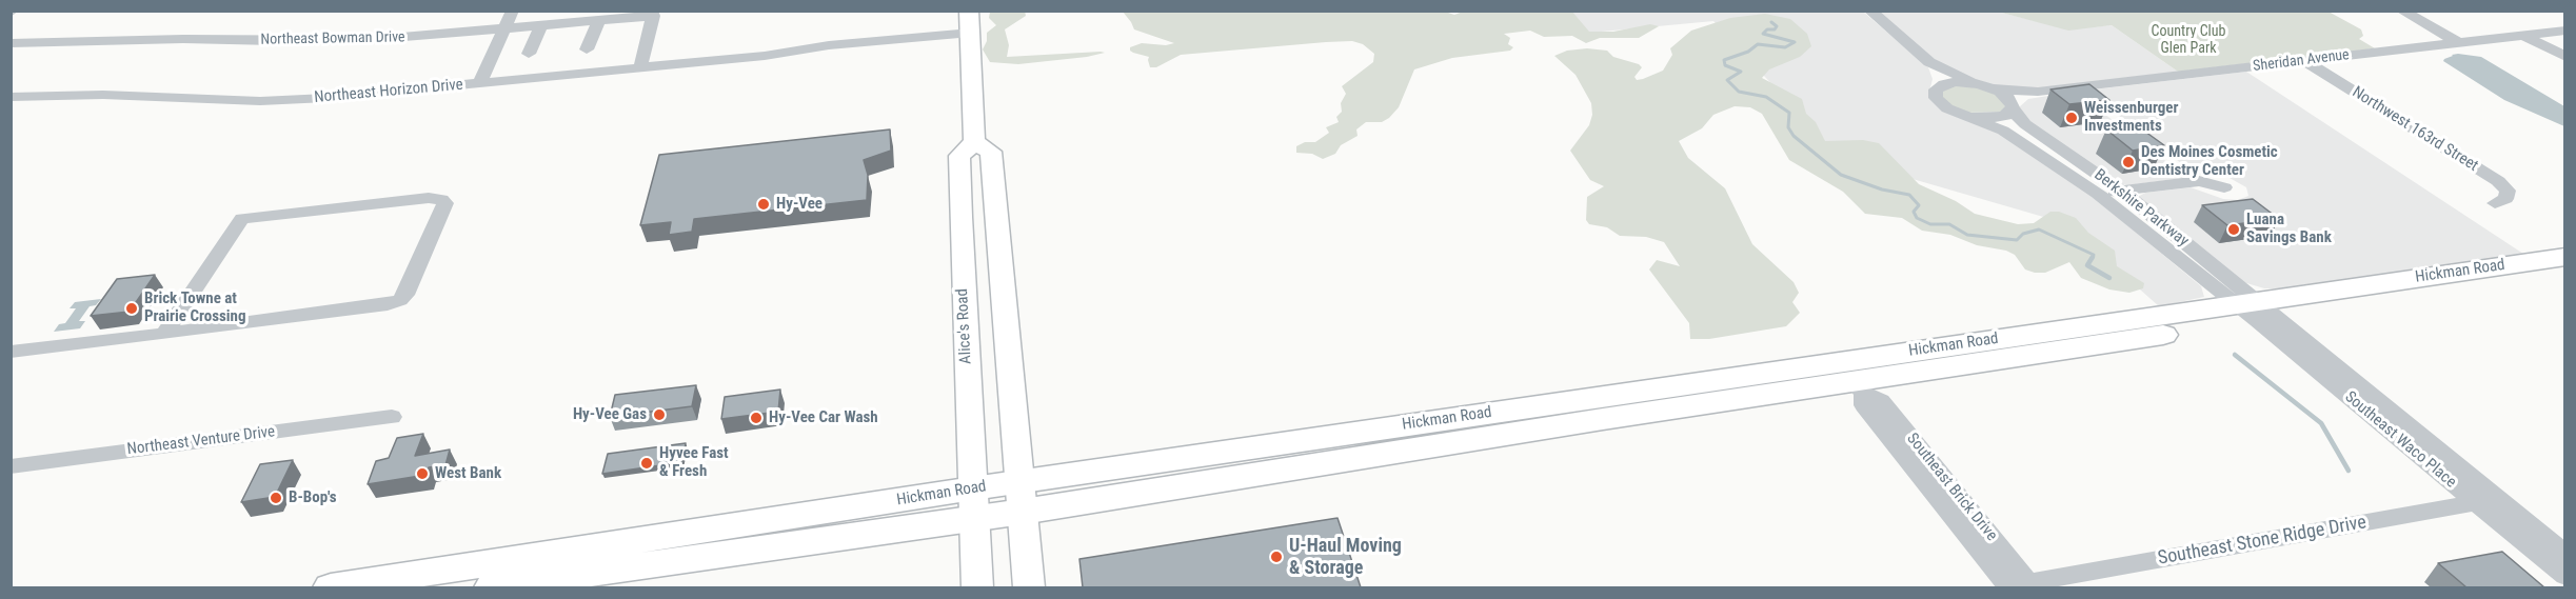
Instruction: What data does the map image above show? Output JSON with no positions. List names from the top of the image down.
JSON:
{
  "streets": {
    "highway": ["Hickman Road"],
    "main road": ["Alice's Road"],
    "street": [
      "Northeast Bowman Drive",
      "Sheridan Avenue",
      "Northeast Horizon Drive",
      "Northwest 163rd Street",
      "Berkshire Parkway",
      "Southeast Waco Place",
      "Northeast Venture Drive",
      "Southeast Brick Drive",
      "Southeast Stone Ridge Drive"
    ]
  },
  "crossings": [
    ["Sheridan Avenue", "Northwest 163rd Street"],
    ["Sheridan Avenue", "Berkshire Parkway"],
    ["Berkshire Parkway", "Hickman Road"],
    ["Berkshire Parkway", "Southeast Waco Place"],
    ["Hickman Road", "Alice's Road"],
    ["Hickman Road", "Southeast Waco Place"],
    ["Hickman Road", "Southeast Brick Drive"],
    ["Southeast Waco Place", "Southeast Stone Ridge Drive"],
    ["Southeast Brick Drive", "Southeast Stone Ridge Drive"]
  ],
  "parks": ["Country Club Glen Park"],
  "places": [
    "Weissenburger Investments",
    "Des Moines Cosmetic Dentistry Center",
    "Hy-Vee",
    "Luana Savings Bank",
    "Brick Towne at Prairie Crossing",
    "Hy-Vee Gas",
    "Hy-Vee Car Wash",
    "Hyvee Fast & Fresh",
    "West Bank",
    "B-Bop's",
    "U-Haul Moving & Storage"
  ]
}
